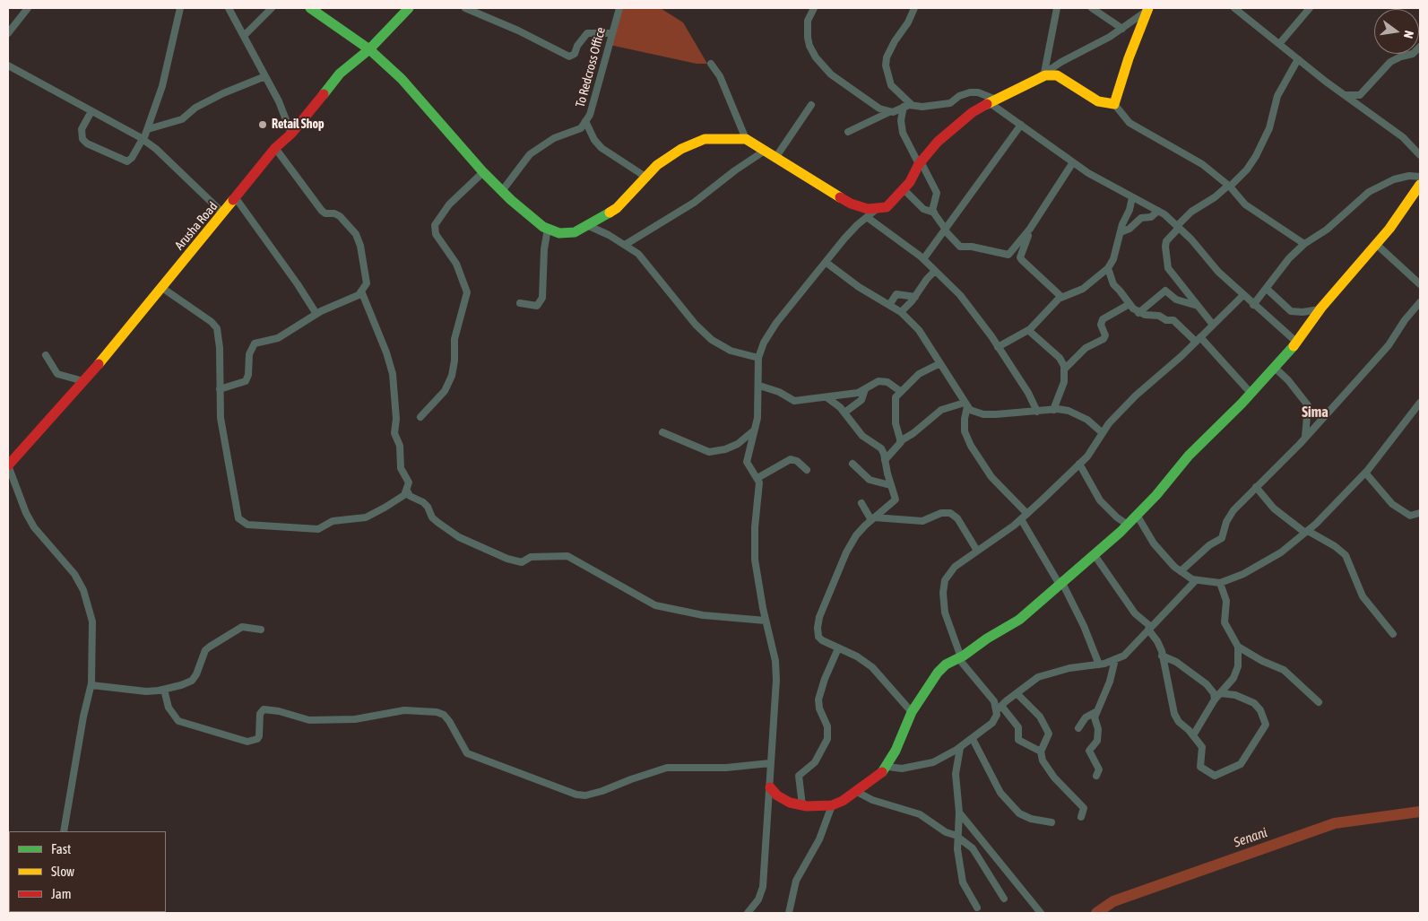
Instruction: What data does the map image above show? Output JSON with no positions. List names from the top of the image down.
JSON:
{
  "streets": {
    "street": ["To Redcross Office", "Arusha Road"]
  },
  "districts": ["Sima"],
  "water": ["Senani"],
  "places": ["Retail Shop"],
  "legend": ["Fast", "Slow", "Jam"],
  "north": "right"
}
